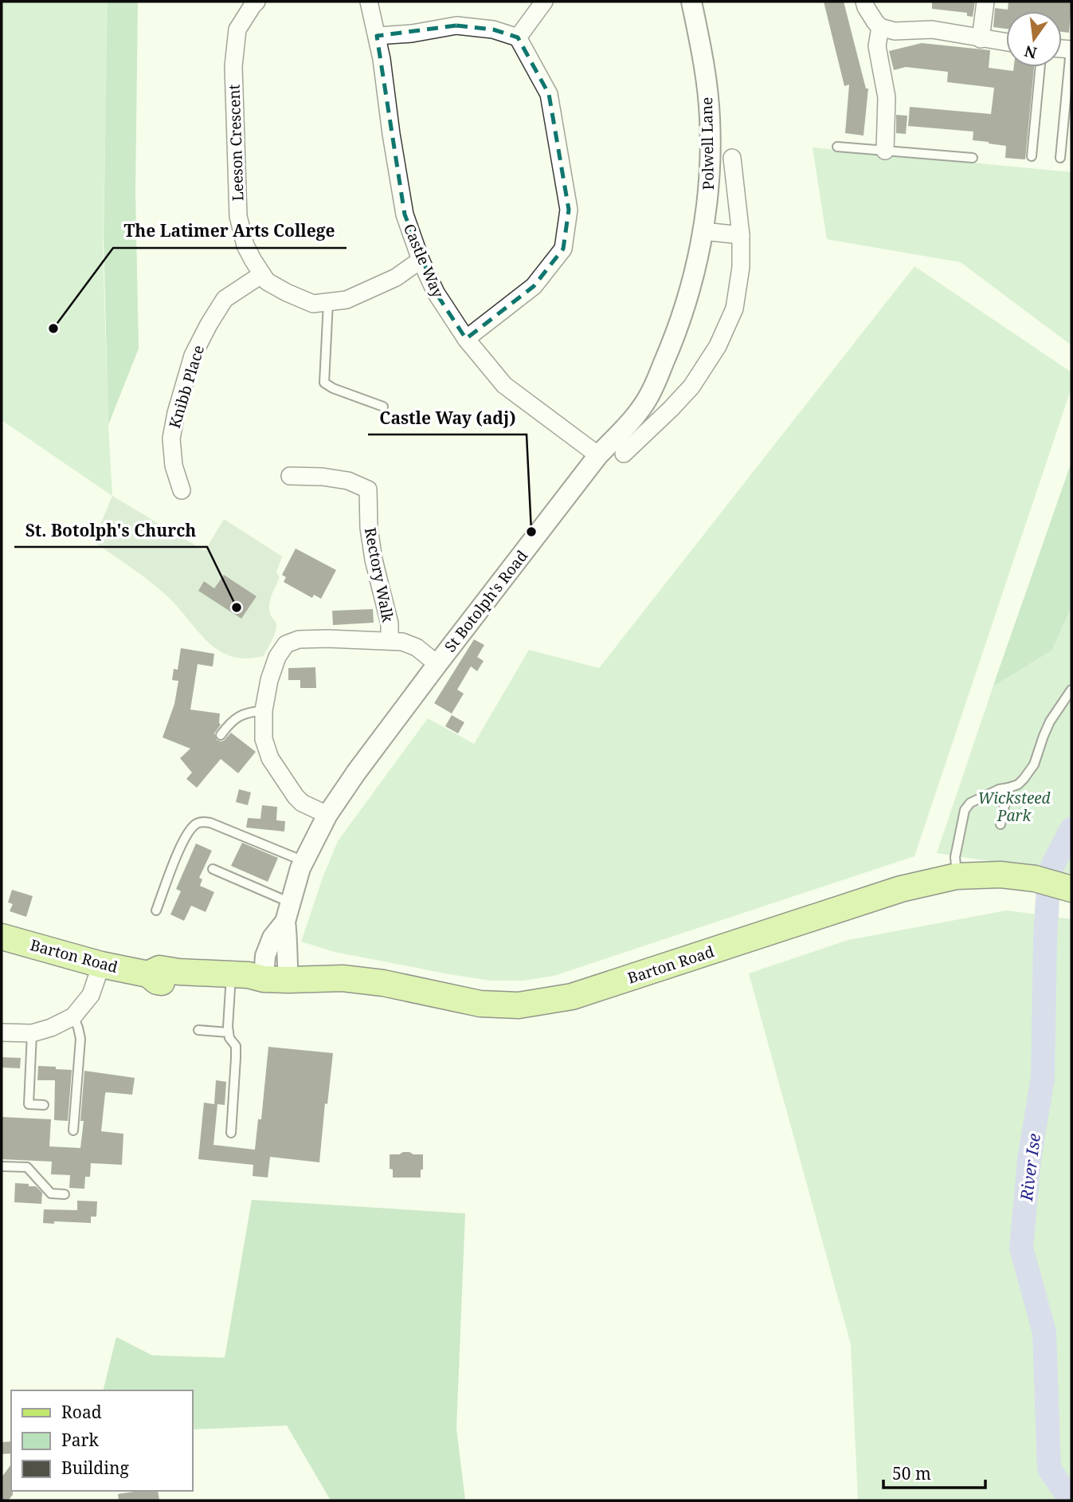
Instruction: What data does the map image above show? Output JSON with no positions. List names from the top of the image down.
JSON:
{
  "streets": {
    "main road": ["Barton Road"],
    "street": [
      "Leeson Crescent",
      "Polwell Lane",
      "Castle Way",
      "Knibb Place",
      "Rectory Walk",
      "St Botolph's Road"
    ]
  },
  "crossings": [
    ["Leeson Crescent", "Castle Way"],
    ["Leeson Crescent", "Knibb Place"],
    ["Polwell Lane", "St Botolph's Road"],
    ["Castle Way", "St Botolph's Road"],
    ["St Botolph's Road", "Barton Road"]
  ],
  "water": ["River Ise"],
  "parks": ["Wicksteed Park"],
  "places": ["The Latimer Arts College", "Castle Way (adj)", "St. Botolph's Church"],
  "legend": ["Road", "Park", "Building"],
  "scale_bar": "50 m",
  "north": "bottom"
}
